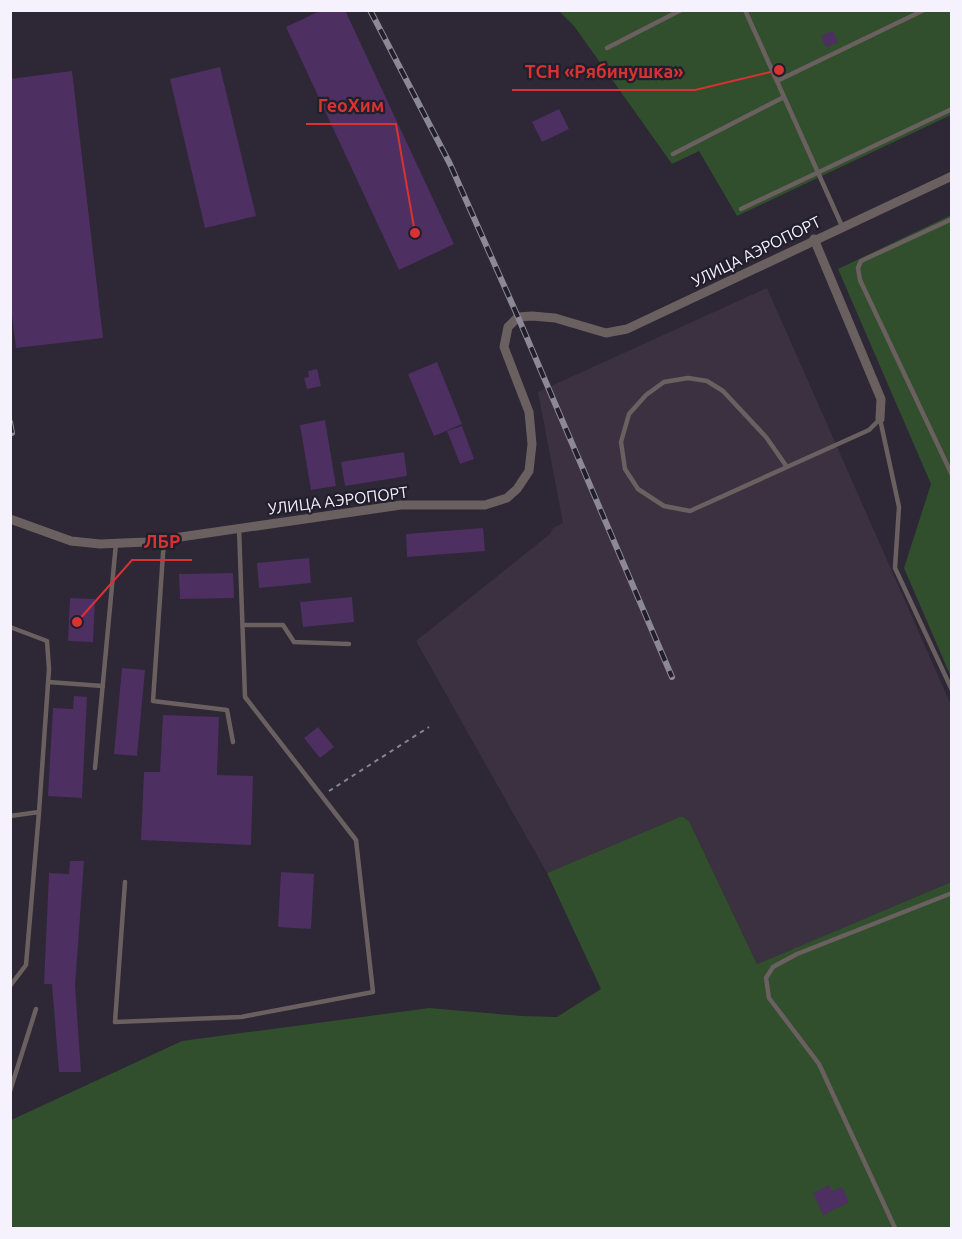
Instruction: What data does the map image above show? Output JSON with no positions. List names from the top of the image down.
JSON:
{
  "streets": {
    "street": ["УЛИЦА АЭРОПОРТ"]
  },
  "places": ["ТСН «Рябинушка»", "ГеоХим", "ЛБР"]
}
